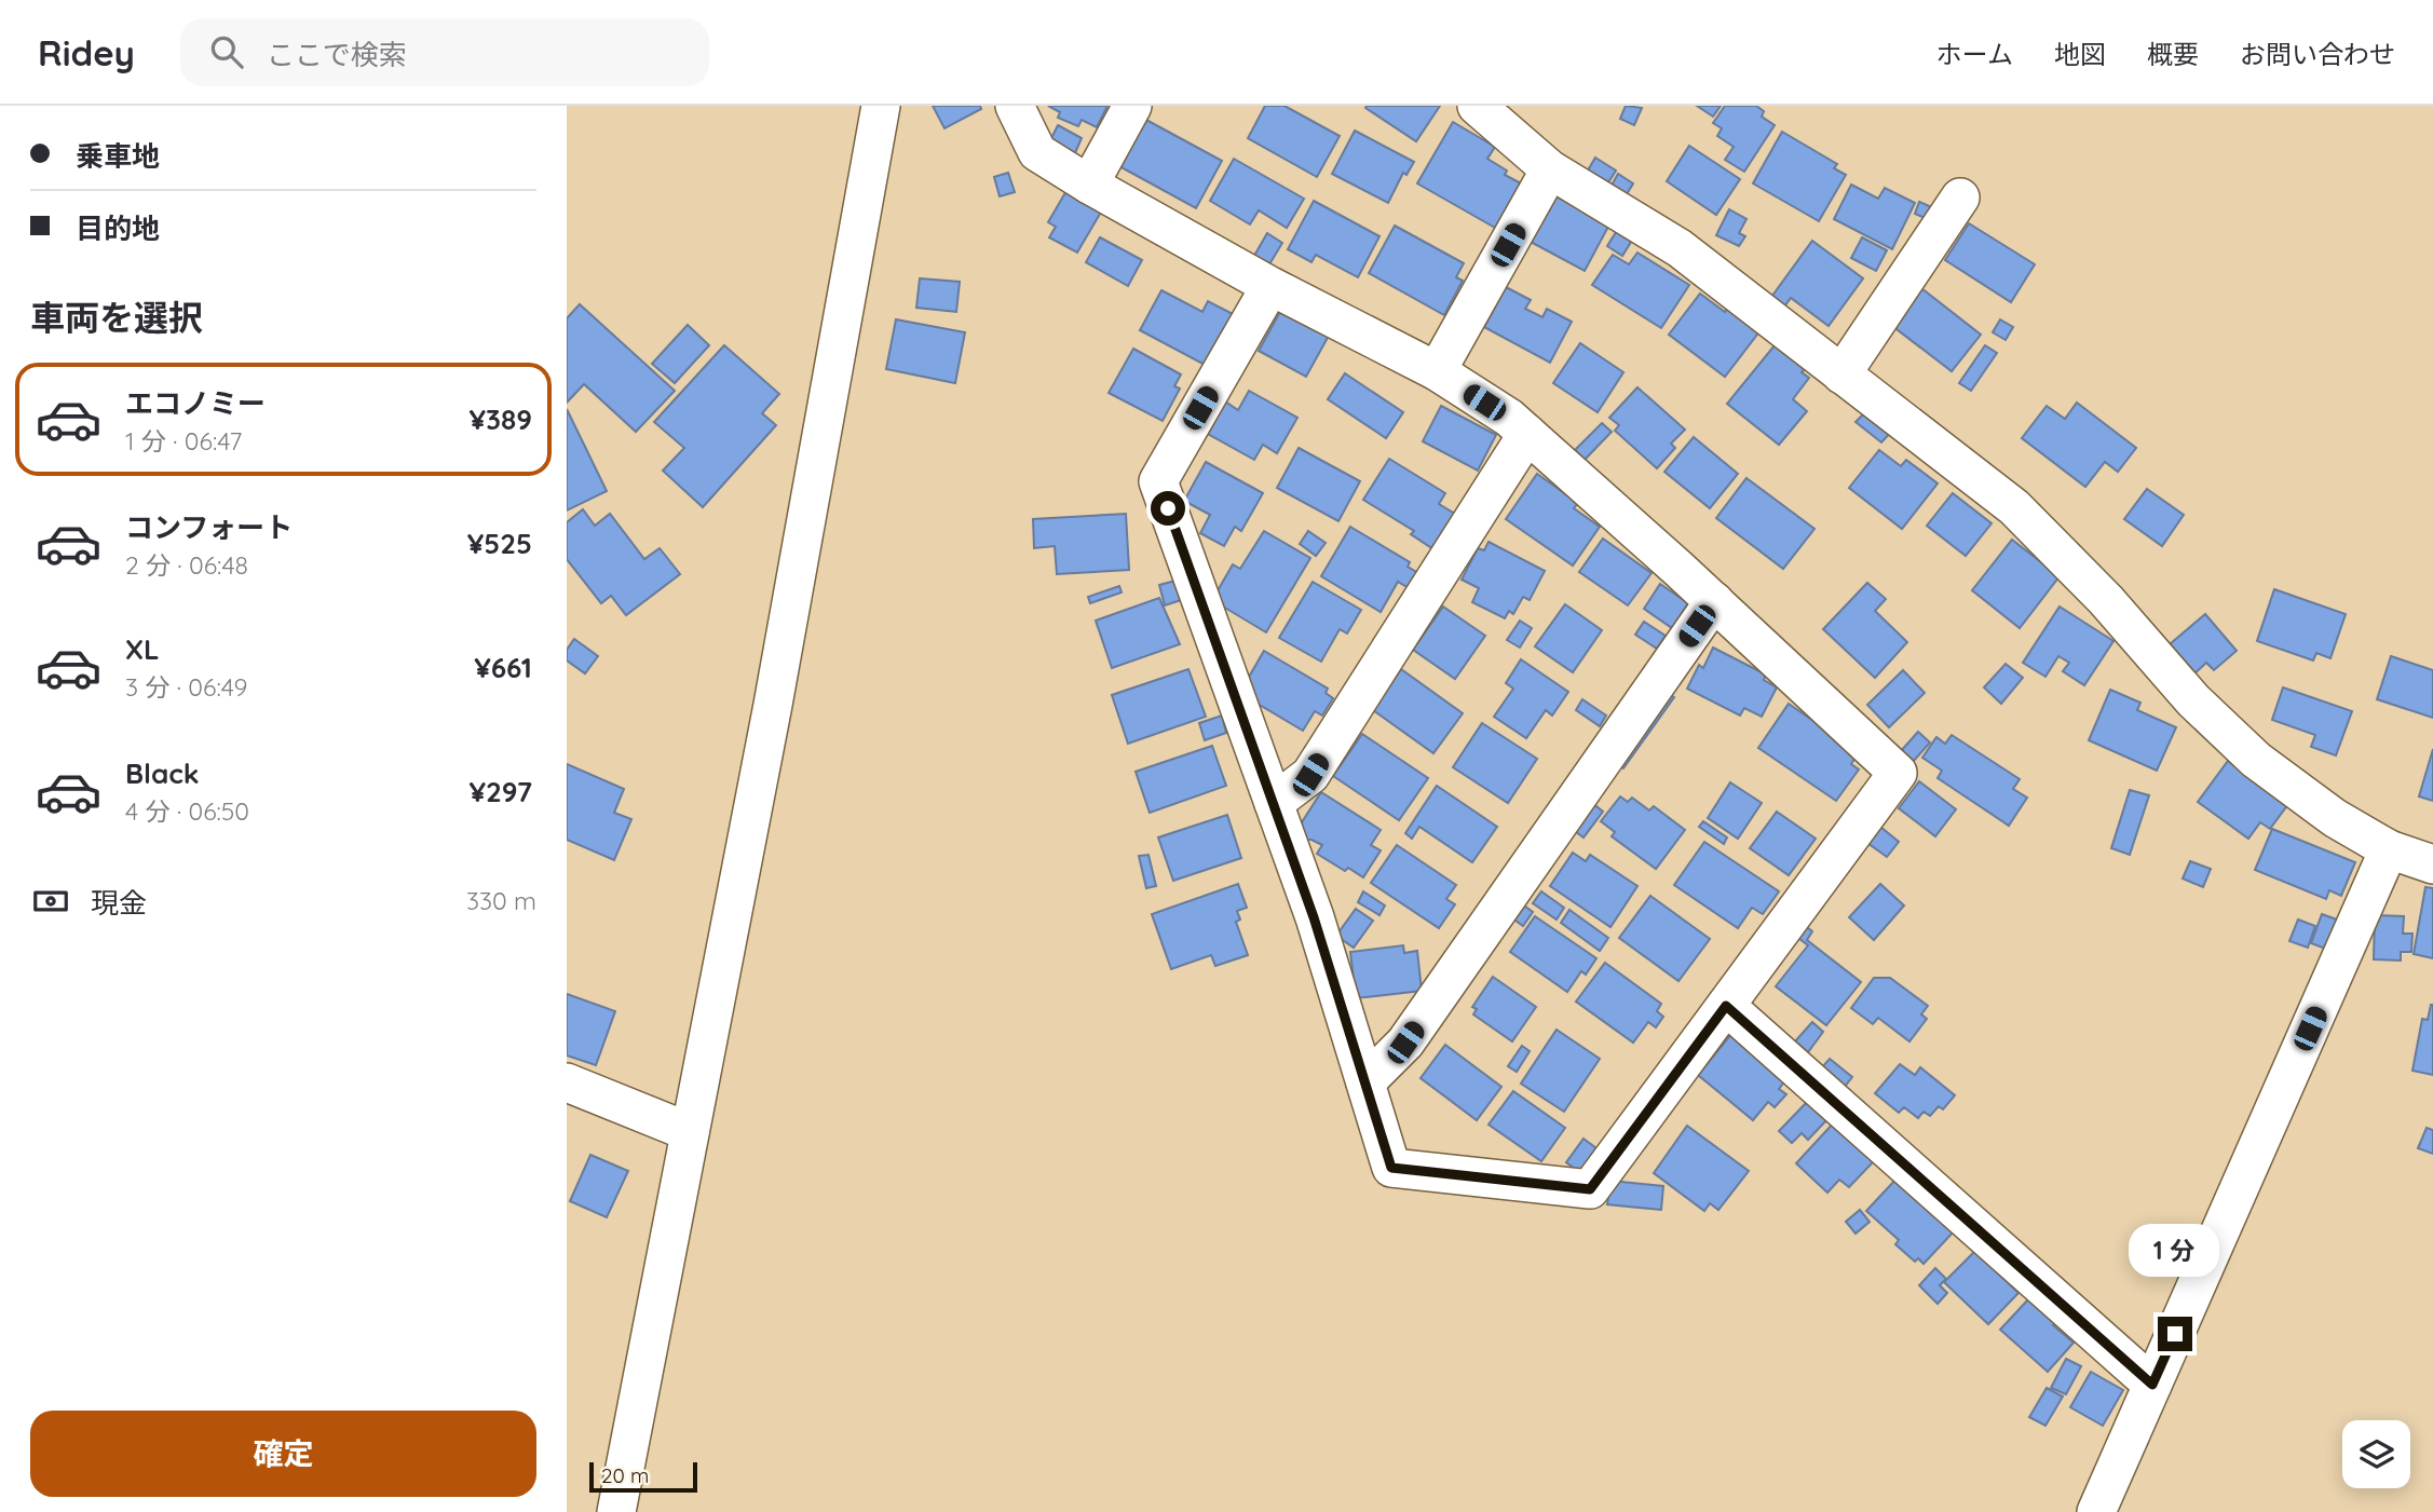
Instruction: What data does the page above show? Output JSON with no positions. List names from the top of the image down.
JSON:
{
  "scale_bar": "20 m",
  "page": {
    "header": "Ridey",
    "search": "ここで検索",
    "nav": [
      "ホーム",
      "地図",
      "概要",
      "お問い合わせ"
    ],
    "banner": ["乗車地", "目的地"],
    "heading": "車両を選択",
    "list": [
      {
        "name": "エコノミー",
        "note": "1 分 · 06:47",
        "value": "¥389"
      },
      {
        "name": "コンフォート",
        "note": "2 分 · 06:48",
        "value": "¥525"
      },
      {
        "name": "XL",
        "note": "3 分 · 06:49",
        "value": "¥661"
      },
      {
        "name": "Black",
        "note": "4 分 · 06:50",
        "value": "¥297"
      }
    ],
    "pay": ["現金", "330 m"],
    "bubble": "1 分",
    "buttons": "確定",
    "scale": "20 m"
  }
}
